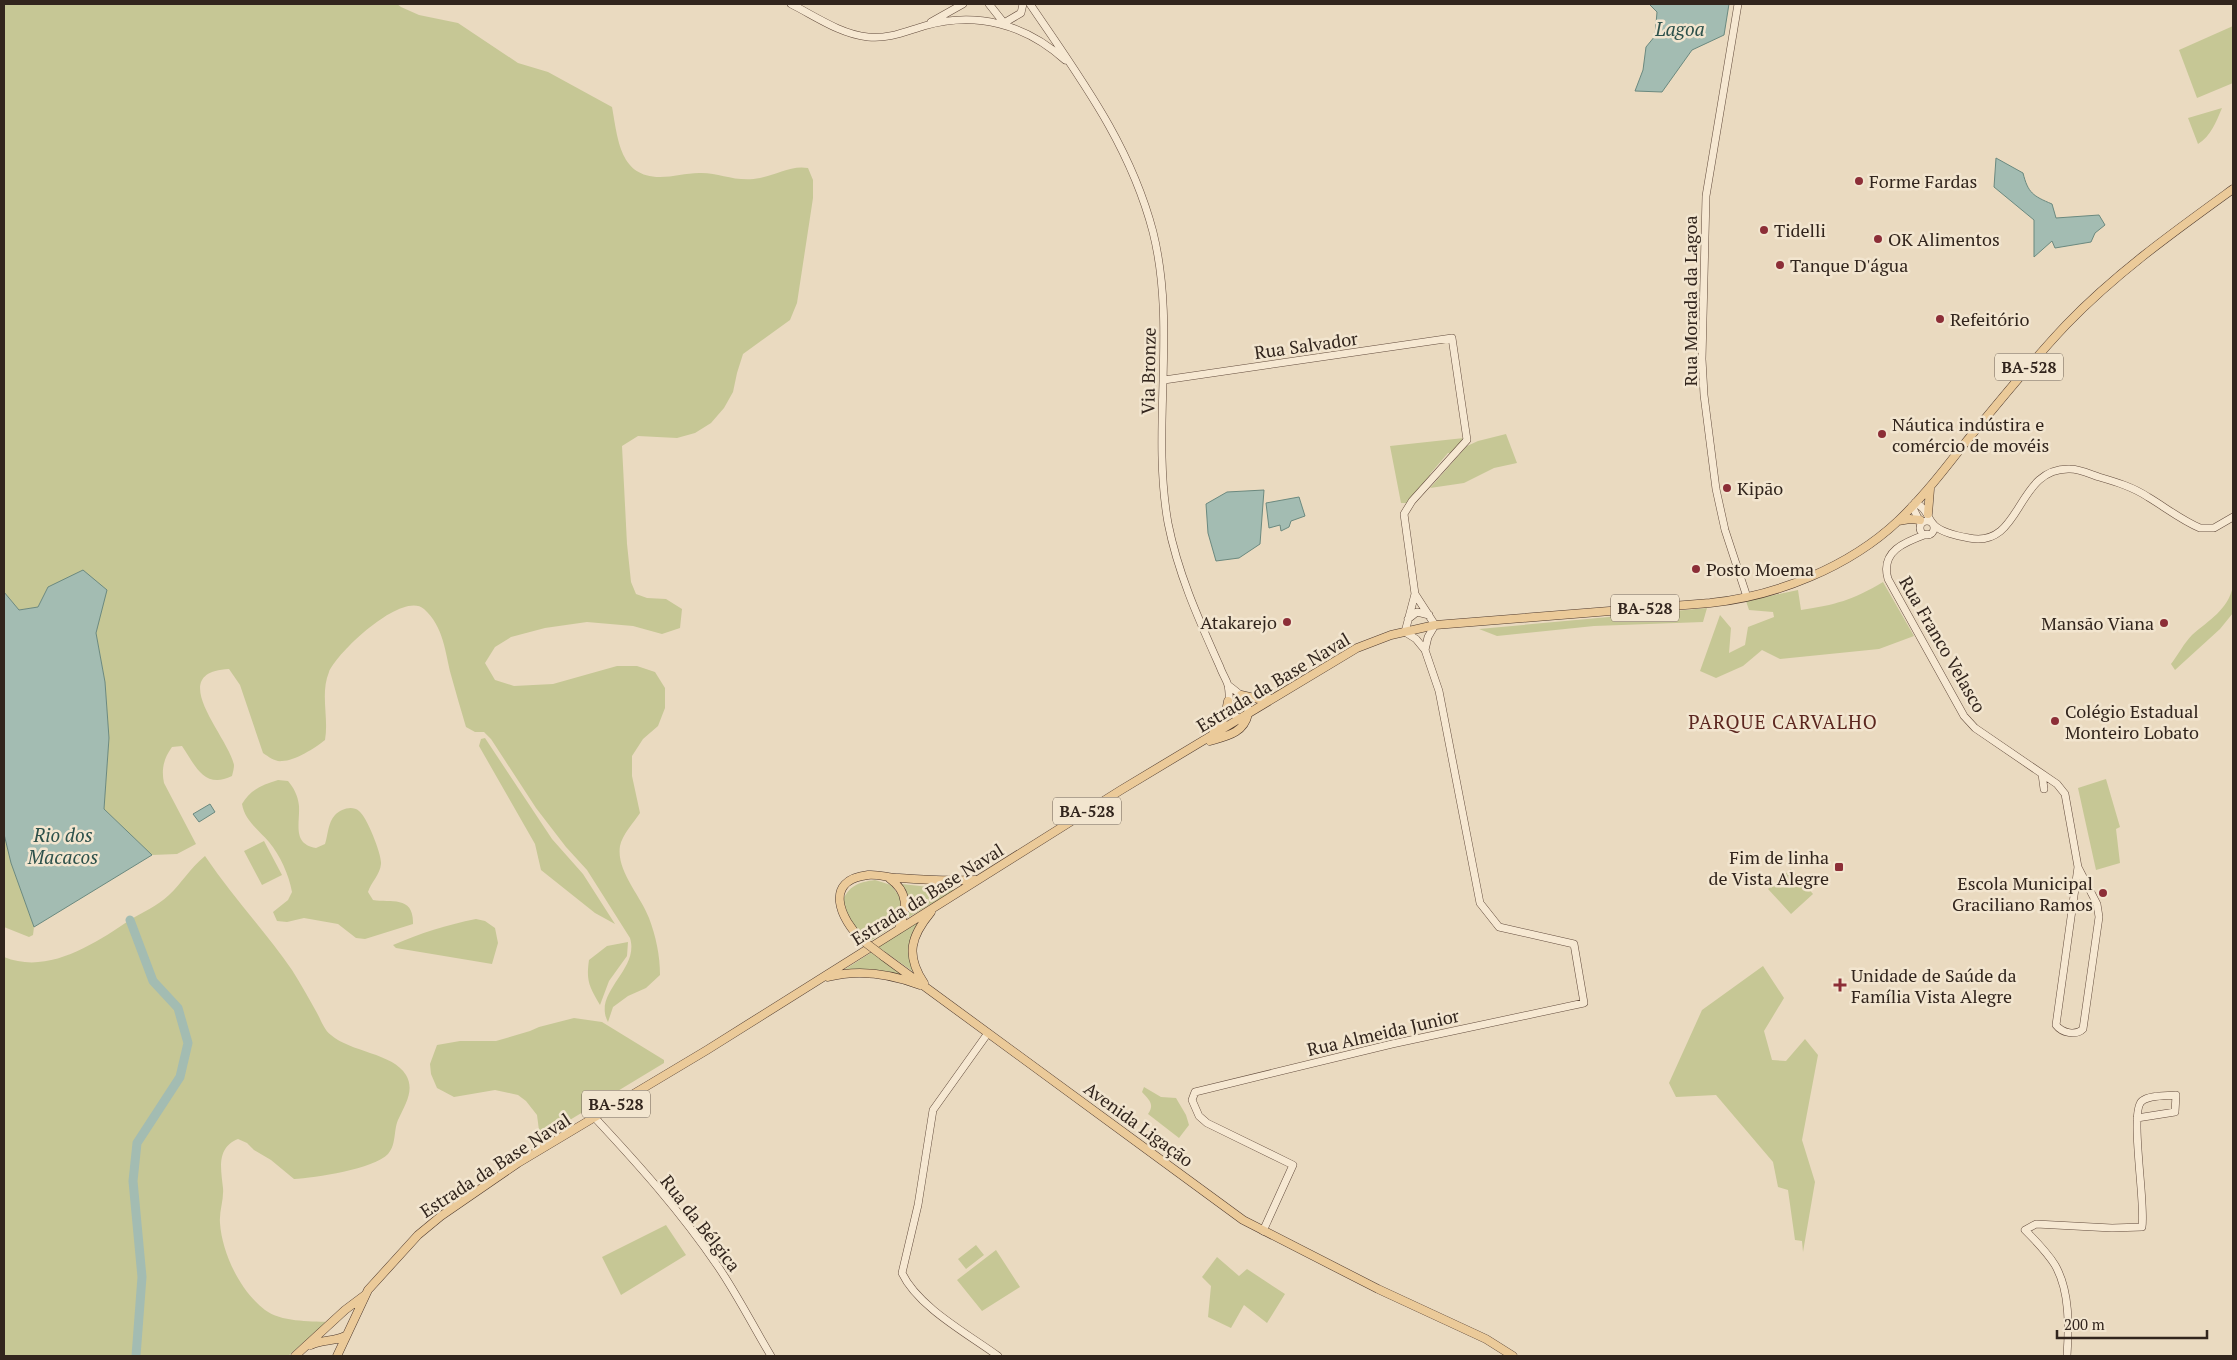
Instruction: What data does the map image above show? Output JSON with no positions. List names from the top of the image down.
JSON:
{
  "streets": {
    "main road": [
      "Rua Morada da Lagoa",
      "Rua Salvador",
      "BA-528",
      "Via Bronze",
      "Rua Franco Velasco",
      "Estrada da Base Naval",
      "Rua Almeida Junior",
      "Avenida Ligação",
      "Rua da Bélgica"
    ]
  },
  "crossings": [
    ["Rua Morada da Lagoa", "Estrada da Base Naval"],
    ["Rua Salvador", "Via Bronze"],
    ["BA-528", "Estrada da Base Naval"],
    ["Via Bronze", "Estrada da Base Naval"],
    ["Estrada da Base Naval", "Avenida Ligação"],
    ["Estrada da Base Naval", "Rua da Bélgica"],
    ["Rua Almeida Junior", "Avenida Ligação"]
  ],
  "districts": ["PARQUE CARVALHO"],
  "water": ["Lagoa", "Rio dos Macacos"],
  "places": {
    "other": [
      "Forme Fardas",
      "Tidelli",
      "OK Alimentos",
      "Tanque D'água",
      "Refeitório",
      "Náutica indústira e comércio de movéis",
      "Kipão",
      "Posto Moema",
      "Atakarejo",
      "Mansão Viana",
      "Colégio Estadual Monteiro Lobato",
      "Escola Municipal Graciliano Ramos"
    ],
    "transit": ["Fim de linha de Vista Alegre"],
    "health": ["Unidade de Saúde da Família Vista Alegre"]
  },
  "scale_bar": "200 m"
}
